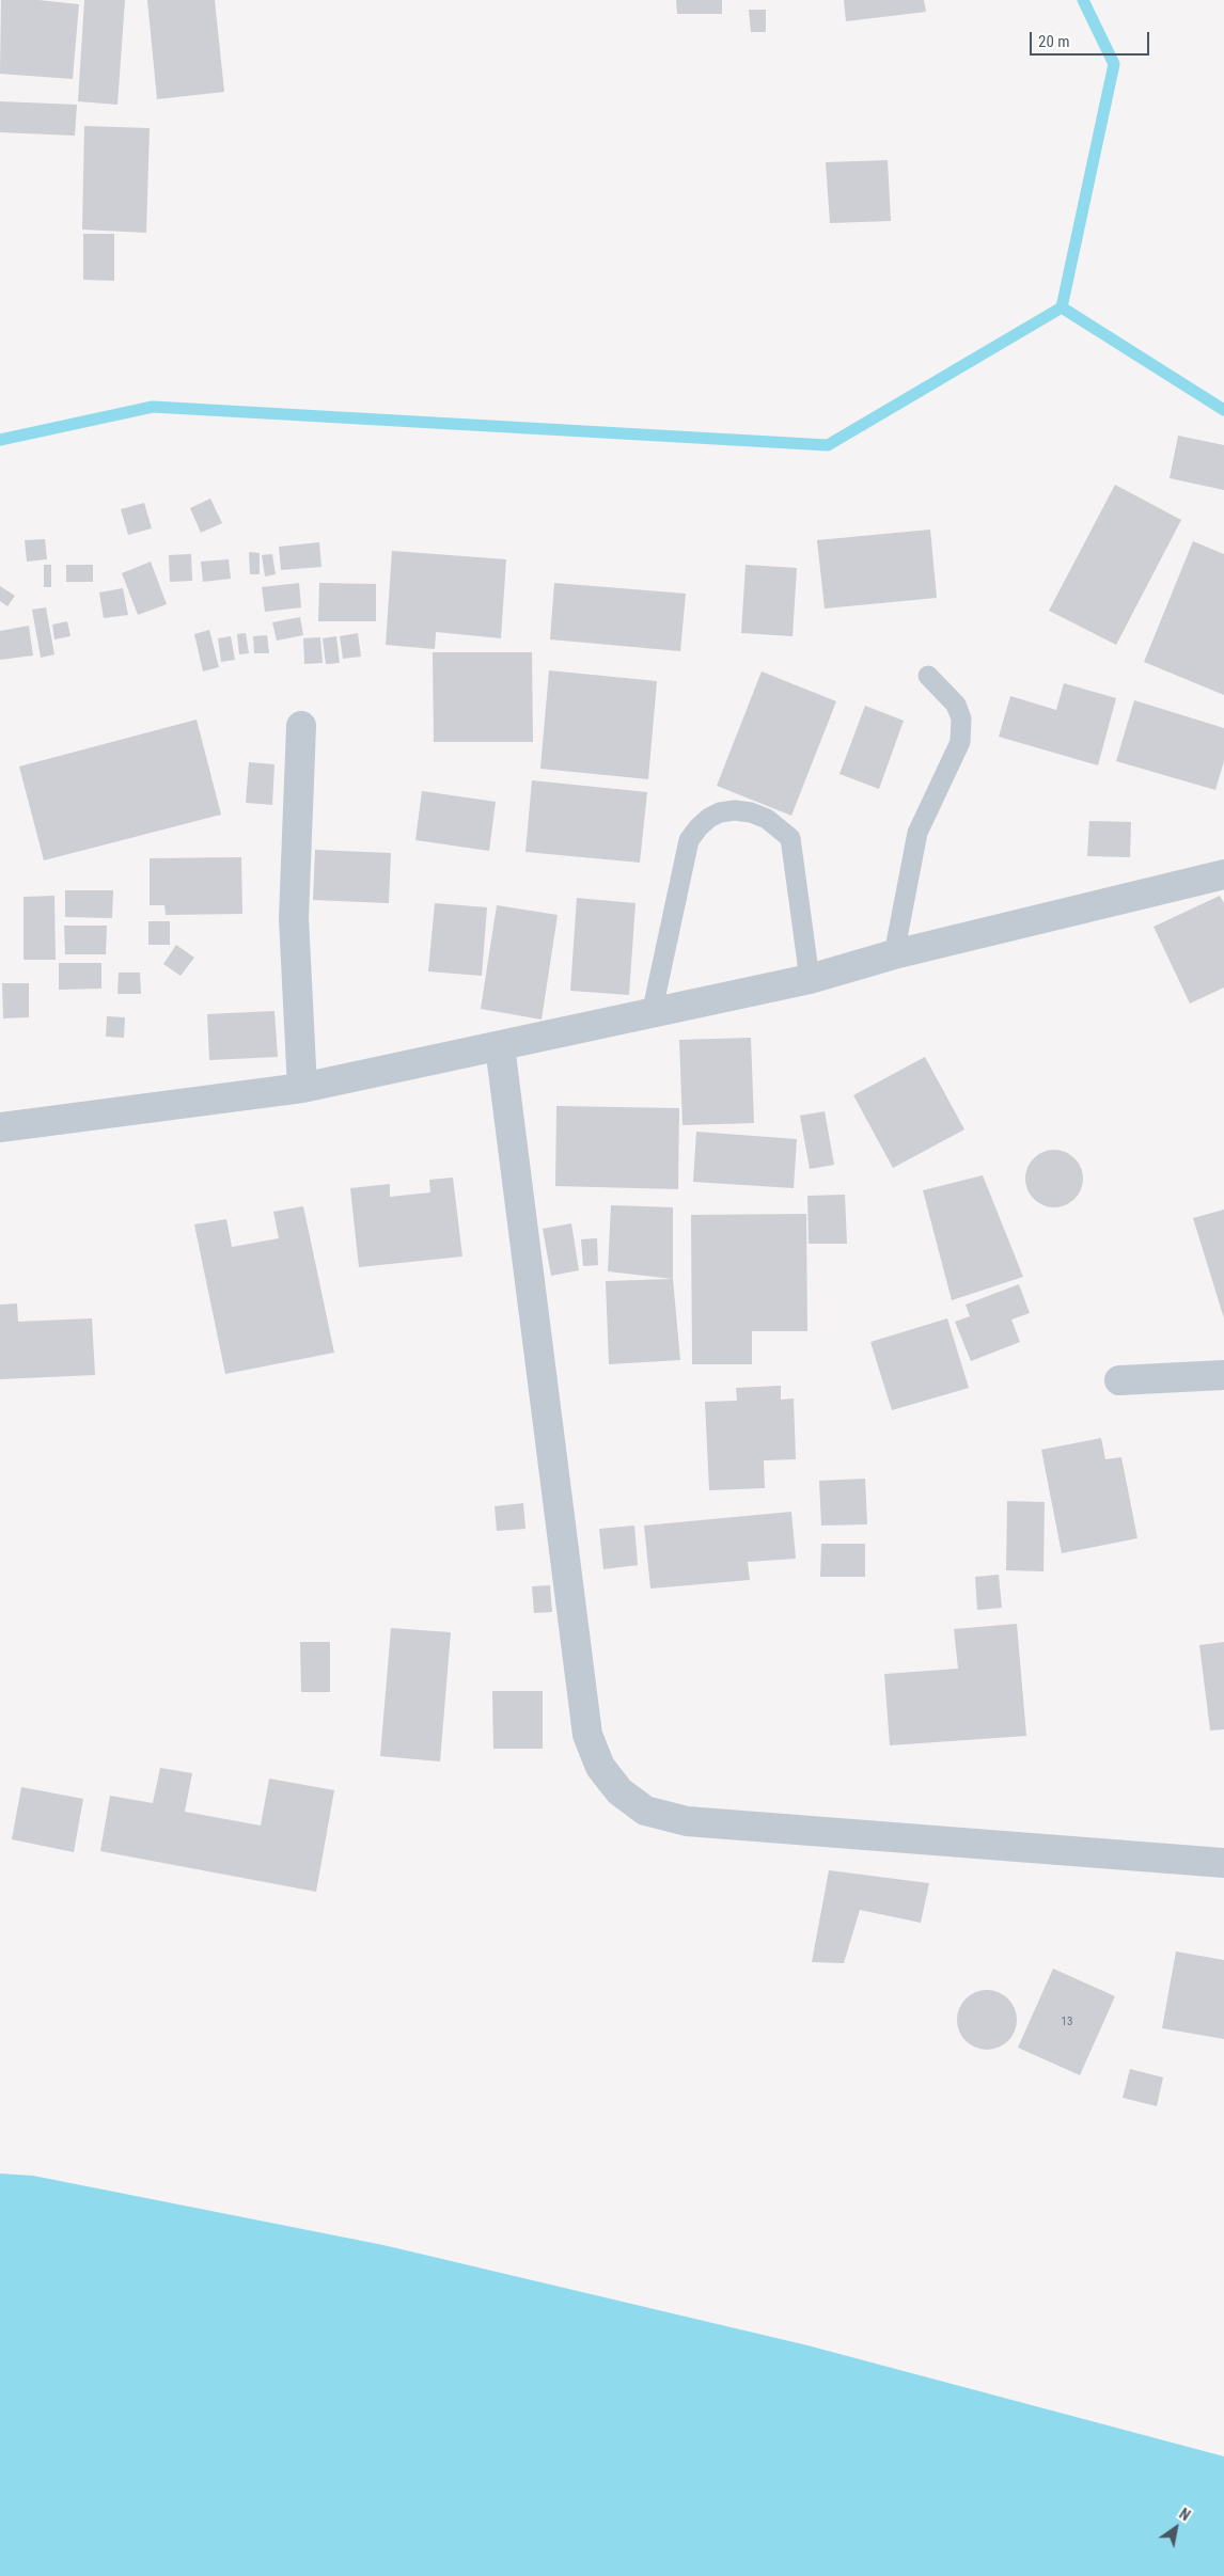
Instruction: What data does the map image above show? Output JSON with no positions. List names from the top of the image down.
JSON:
{
  "house_numbers": ["13"],
  "scale_bar": "20 m",
  "north": "top right"
}
